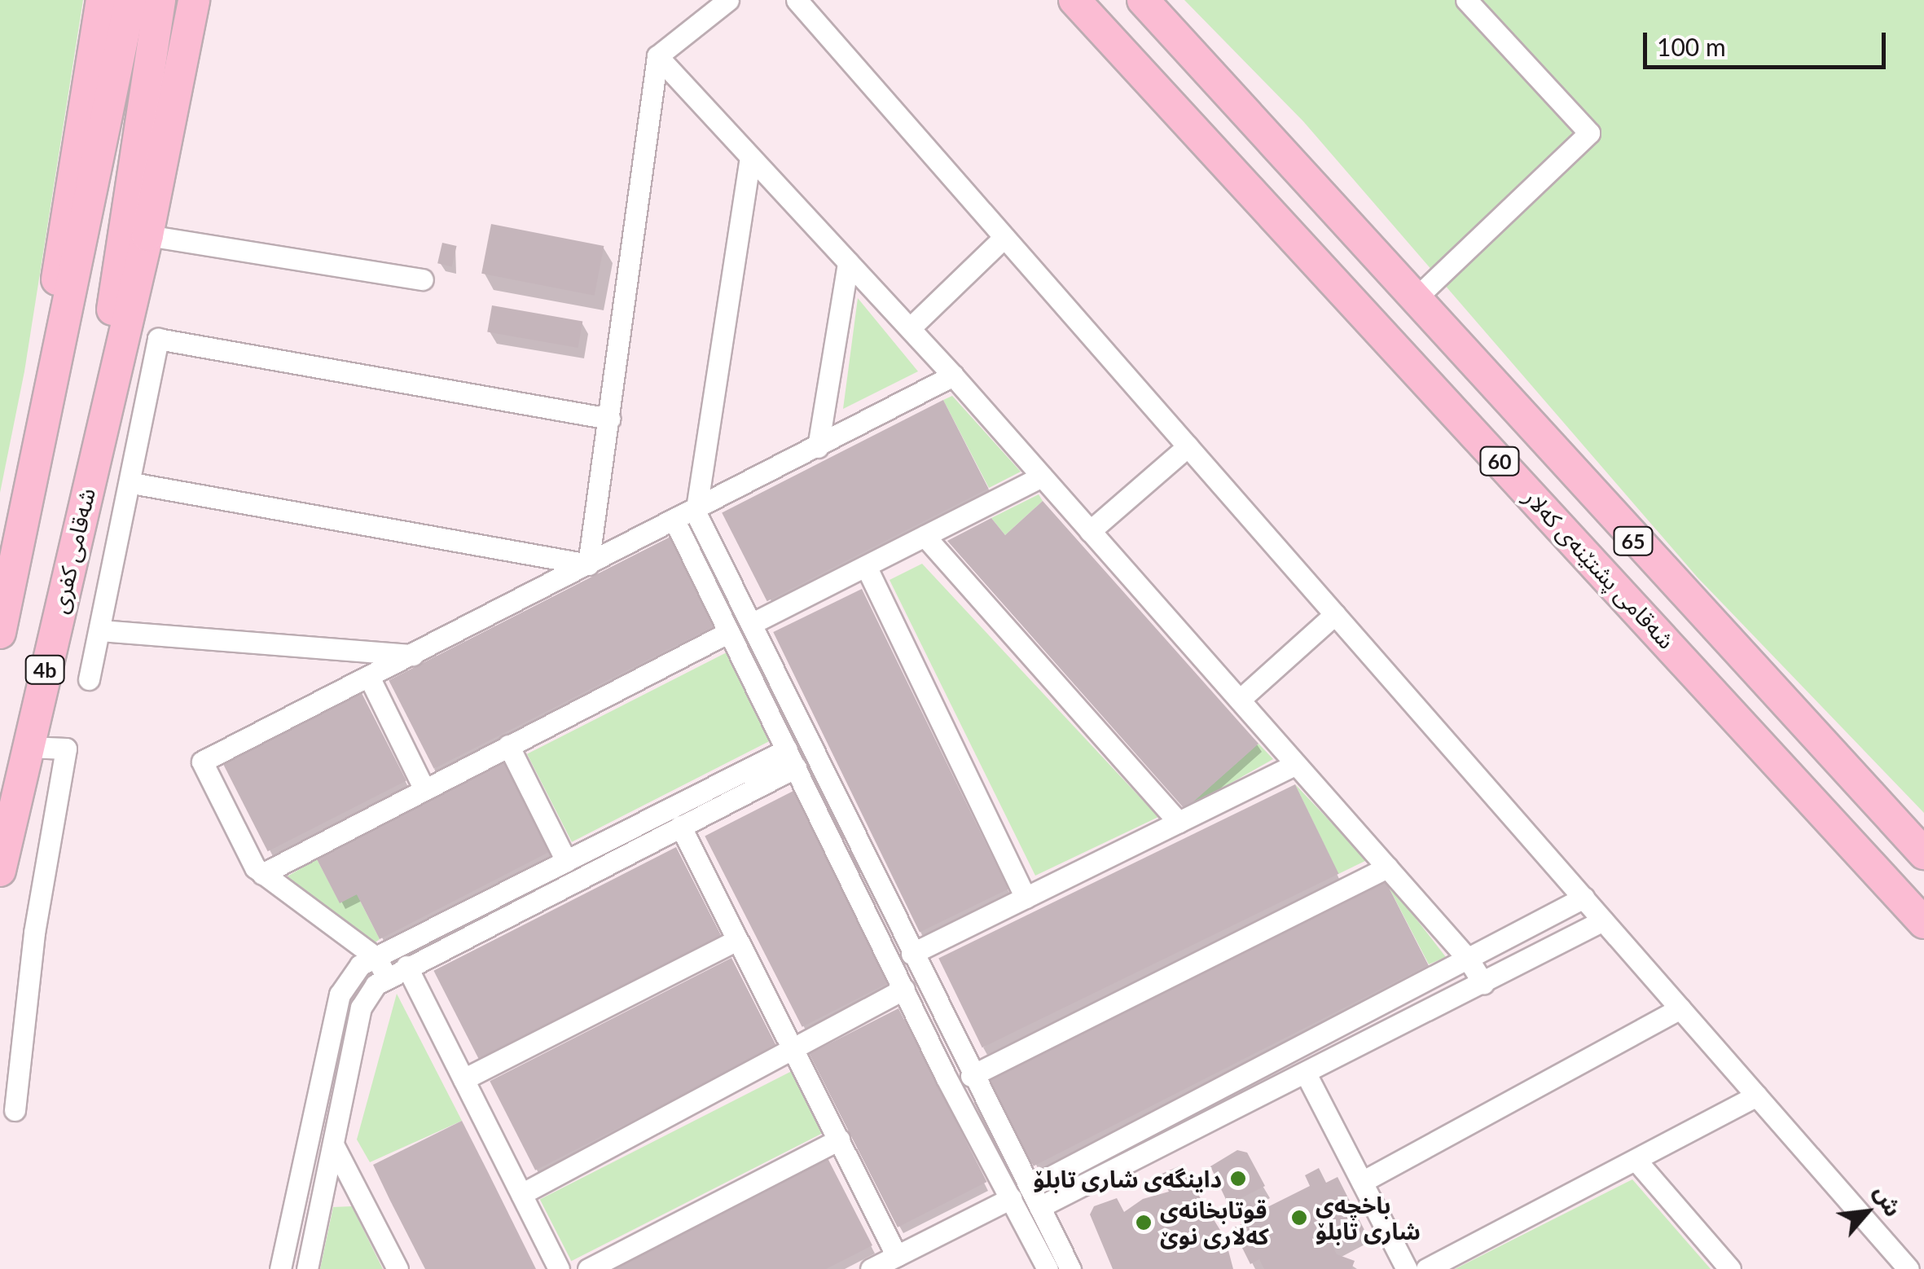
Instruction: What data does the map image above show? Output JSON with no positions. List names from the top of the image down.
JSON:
{
  "streets": {
    "highway": [
      "60",
      "65",
      "شەقامی کفری",
      "شەقامی پشتێنەی کەلار",
      "4b"
    ]
  },
  "places": ["داینگەی شاری تابلۆ", "باخچەی شاری تابلۆ", "قوتابخانەی کەلاری نوێ"],
  "scale_bar": "100 m",
  "north": "top right"
}
